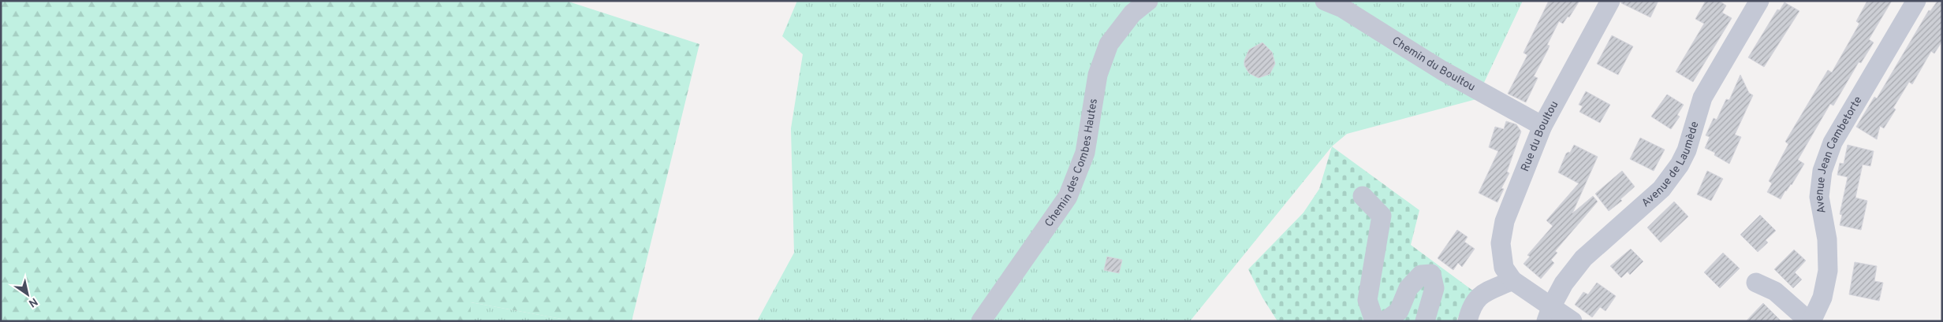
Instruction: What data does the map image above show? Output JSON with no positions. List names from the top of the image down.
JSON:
{
  "streets": {
    "street": [
      "Chemin du Boultou",
      "Rue du Boultou",
      "Avenue Jean Cambetorte",
      "Chemin des Combes Hautes",
      "Avenue de Laumède"
    ]
  },
  "crossings": [
    ["Chemin du Boultou", "Rue du Boultou"]
  ],
  "north": "bottom right"
}
